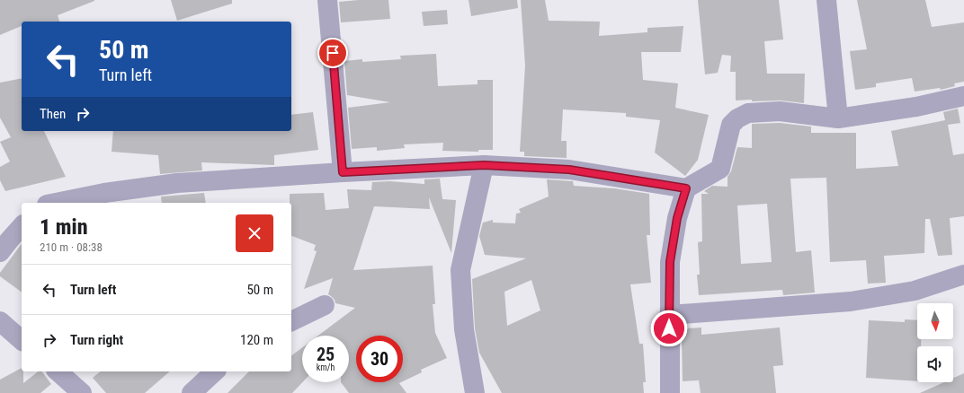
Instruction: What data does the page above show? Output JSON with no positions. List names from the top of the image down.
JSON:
{
  "north": "bottom",
  "page": {
    "turn": ["50 m", "Turn left"],
    "then": "Then",
    "heading": ["1 min", "210 m · 08:38"],
    "list": [
      {
        "name": "Turn left",
        "value": "50 m"
      },
      {
        "name": "Turn right",
        "value": "120 m"
      }
    ],
    "speed": "25 km/h",
    "limit": "30"
  }
}
